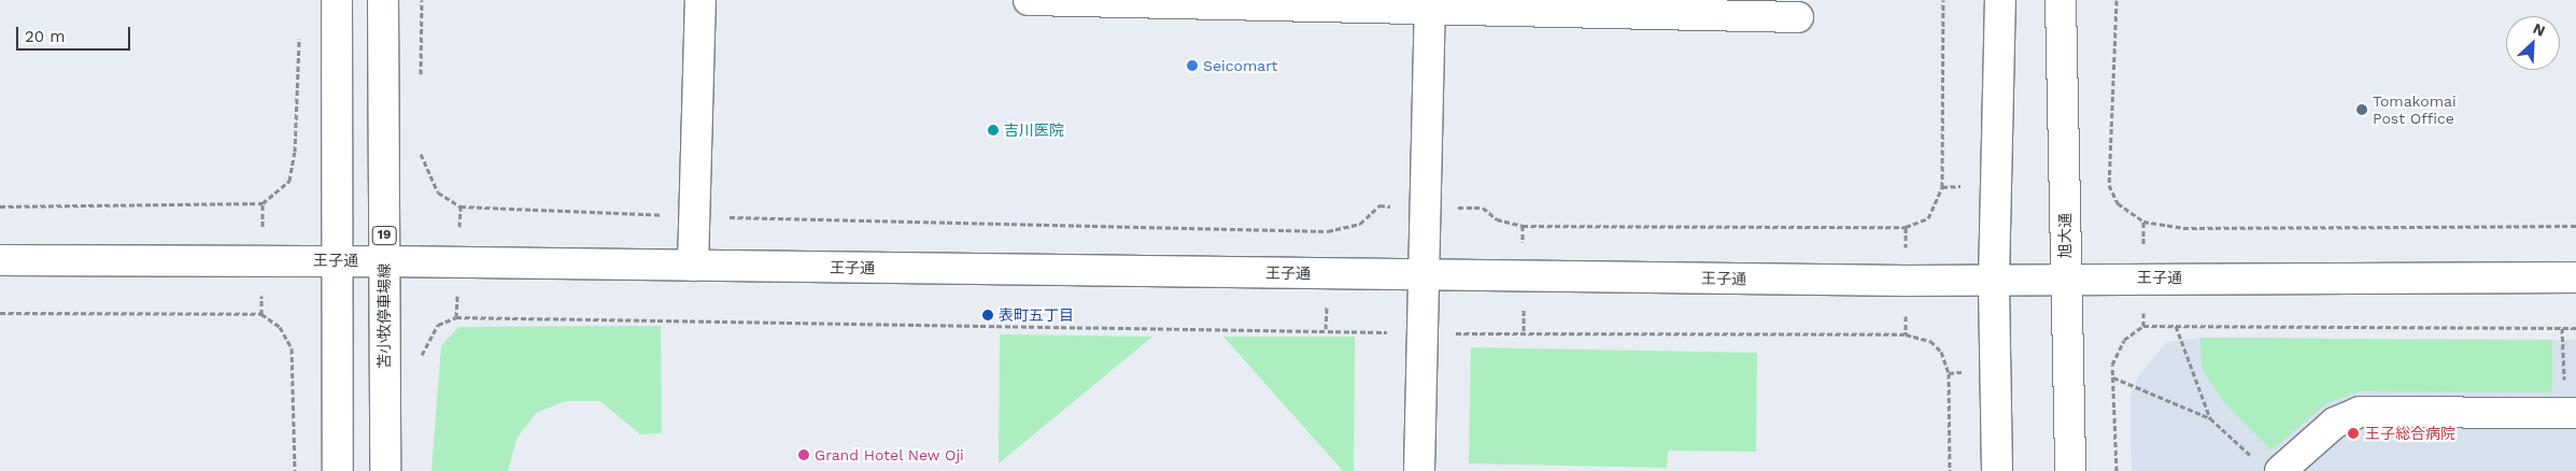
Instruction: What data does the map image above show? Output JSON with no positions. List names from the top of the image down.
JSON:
{
  "streets": {
    "street": [
      "19",
      "旭大通",
      "王子通",
      "苫小牧停車場線"
    ]
  },
  "crossings": [
    ["旭大通", "王子通"],
    ["王子通", "苫小牧停車場線"]
  ],
  "places": [
    "Seicomart",
    "Tomakomai Post Office",
    "吉川医院",
    "表町五丁目",
    "王子総合病院",
    "Grand Hotel New Oji"
  ],
  "scale_bar": "20 m",
  "north": "top right"
}
